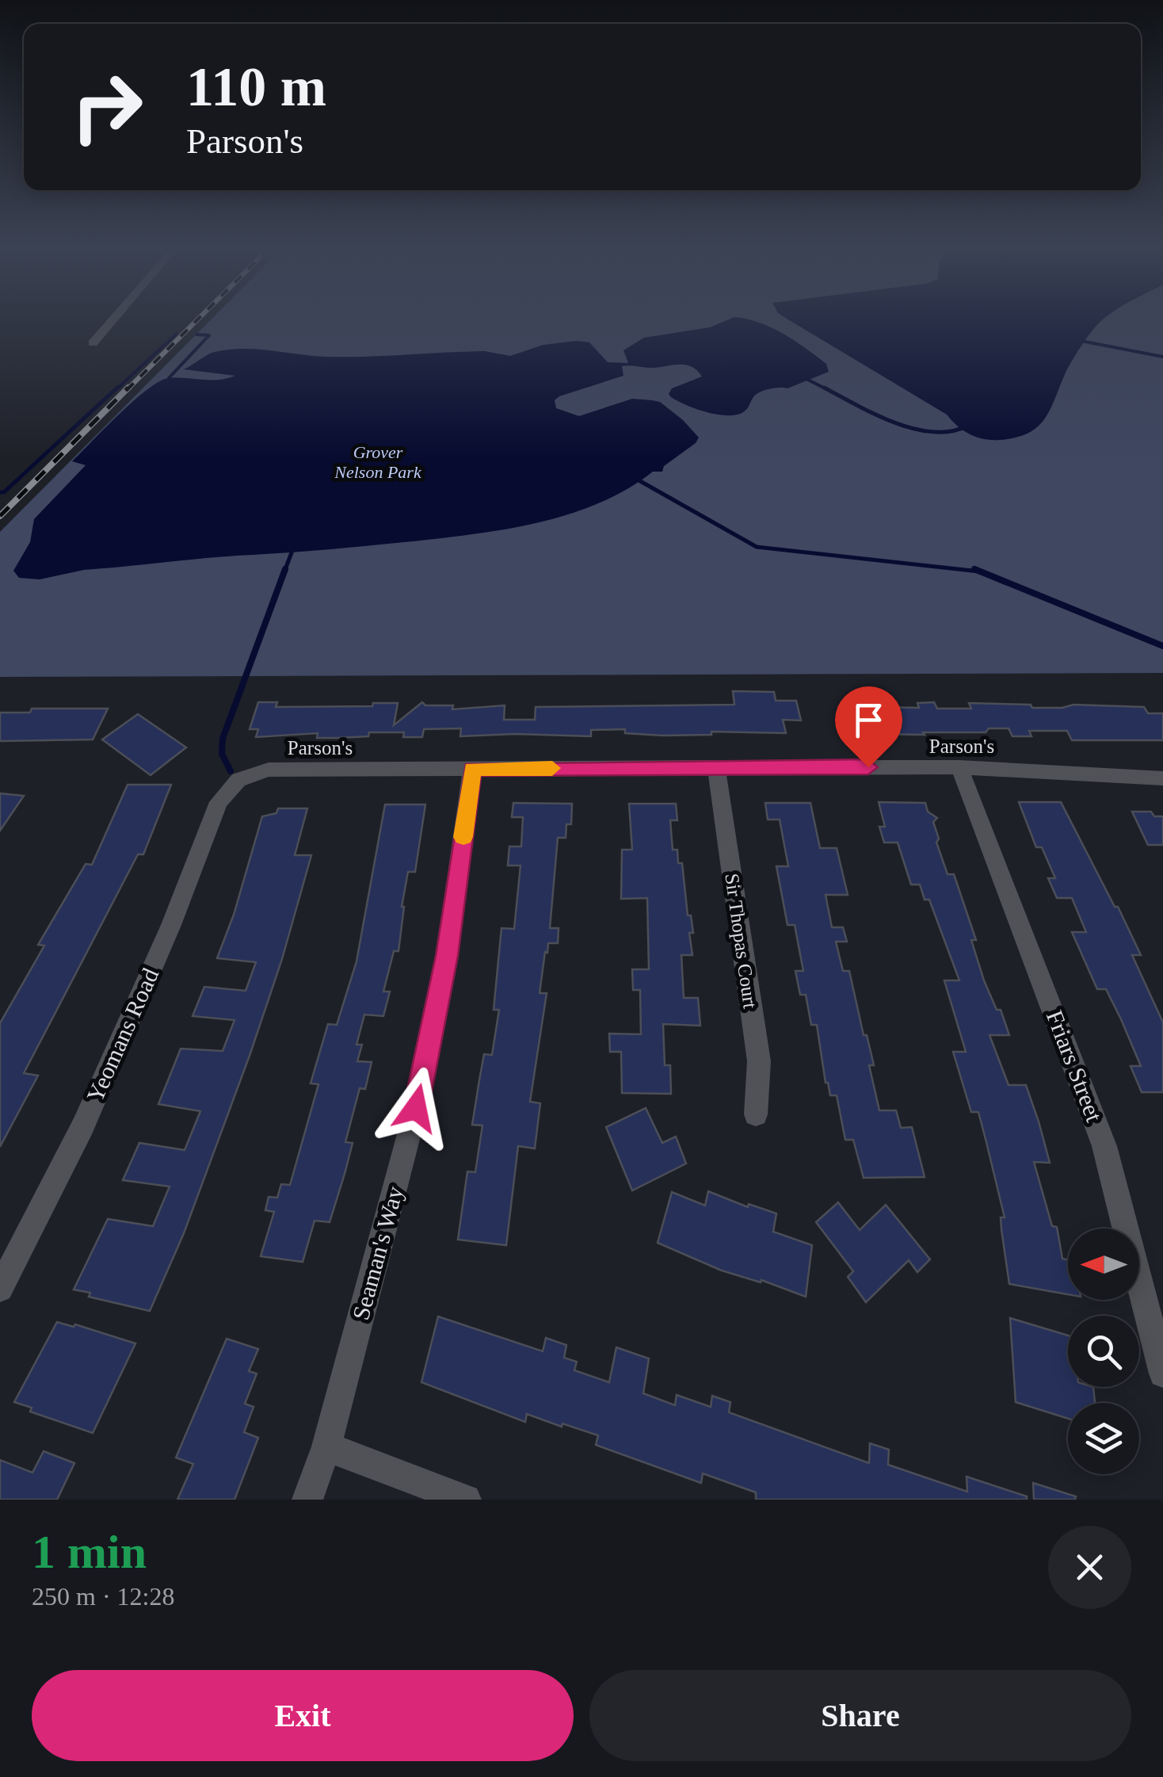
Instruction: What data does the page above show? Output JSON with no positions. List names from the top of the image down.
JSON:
{
  "streets": {
    "street": [
      "Parson's",
      "Sir Thopas Court",
      "Yeomans Road",
      "Friars Street",
      "Seaman's Way"
    ]
  },
  "crossings": [
    ["Parson's", "Sir Thopas Court"],
    ["Parson's", "Yeomans Road"],
    ["Parson's", "Friars Street"],
    ["Parson's", "Seaman's Way"]
  ],
  "parks": ["Grover Nelson Park"],
  "north": "left",
  "page": {
    "turn": ["110 m", "Parson's"],
    "heading": ["1 min", "250 m · 12:28"],
    "buttons": ["Exit", "Share"]
  }
}
